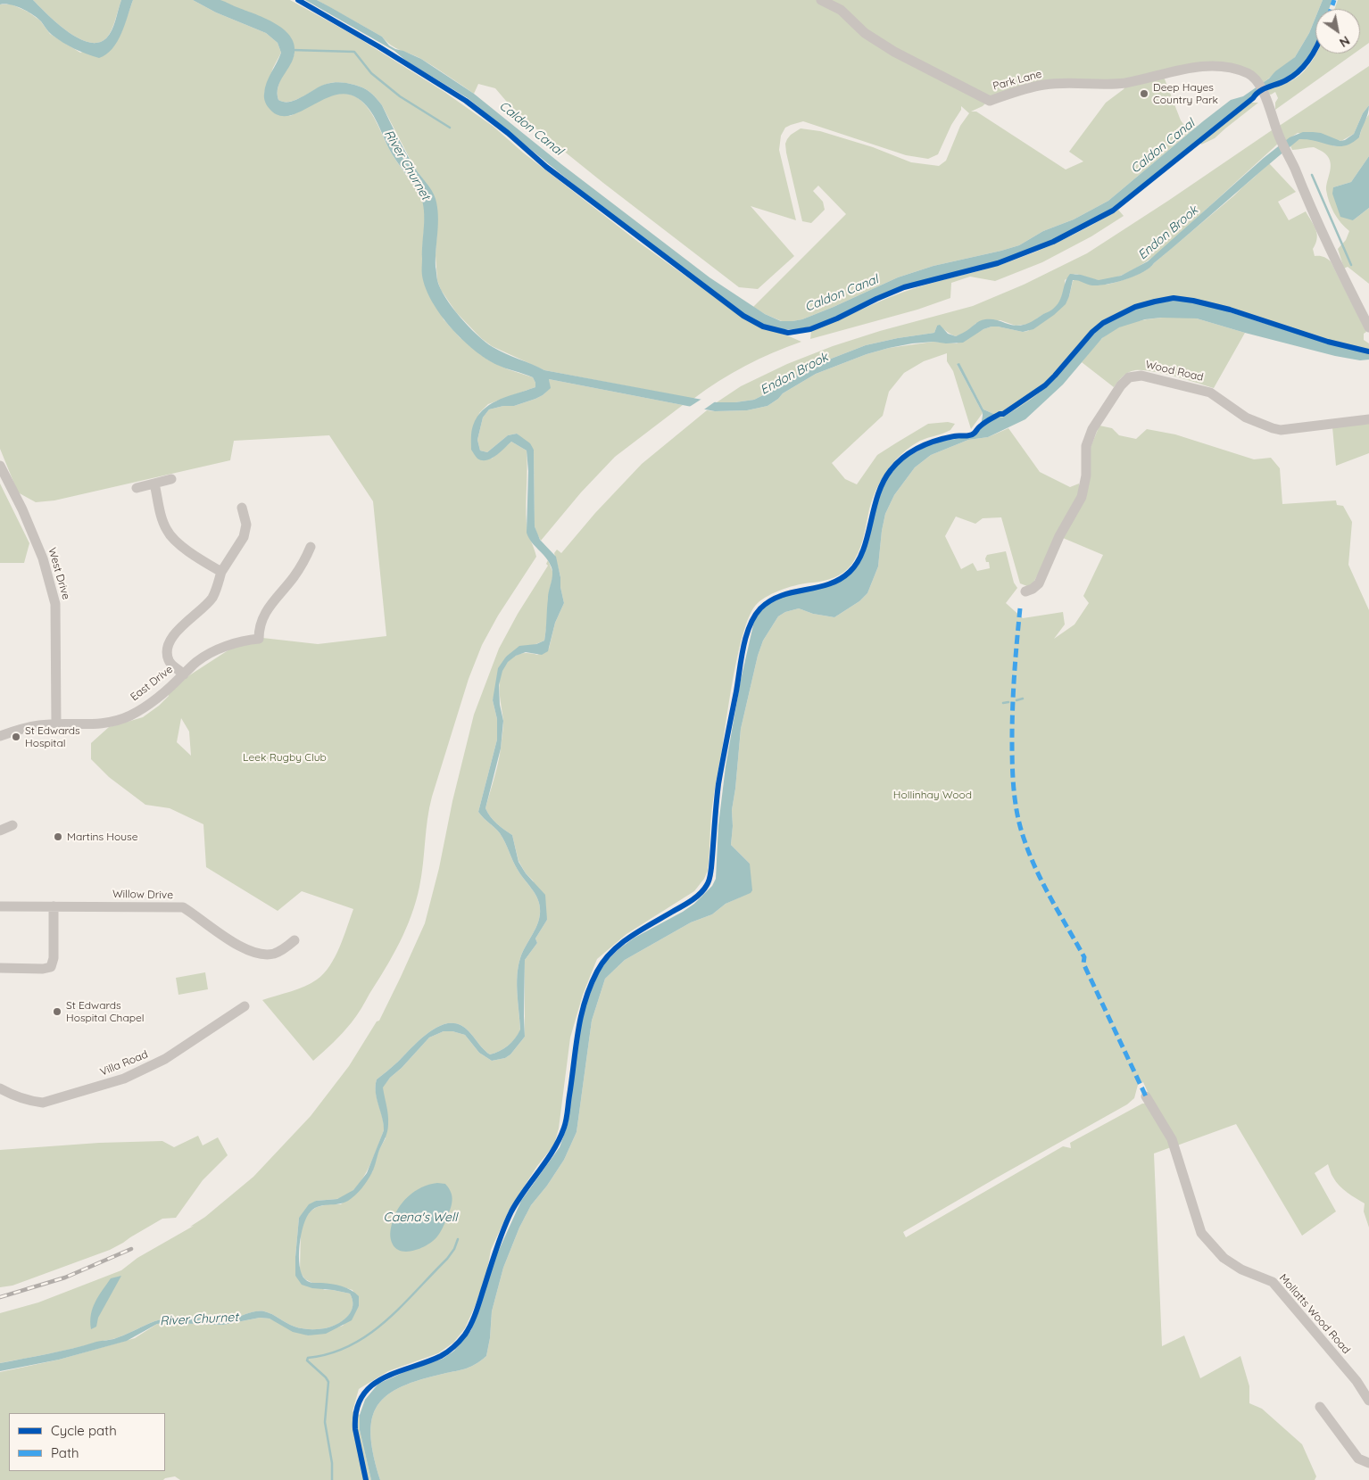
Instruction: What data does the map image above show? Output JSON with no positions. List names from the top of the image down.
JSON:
{
  "streets": {
    "street": [
      "Park Lane",
      "Wood Road",
      "West Drive",
      "East Drive",
      "Willow Drive",
      "Villa Road",
      "Mollatts Wood Road"
    ]
  },
  "crossings": [
    ["West Drive", "East Drive"]
  ],
  "water": [
    "Caldon Canal",
    "River Churnet",
    "Endon Brook",
    "Caena's Well"
  ],
  "parks": ["Leek Rugby Club", "Hollinhay Wood"],
  "places": [
    "Deep Hayes Country Park",
    "St Edwards Hospital",
    "Martins House",
    "St Edwards Hospital Chapel"
  ],
  "legend": ["Cycle path", "Path"],
  "north": "bottom right"
}
